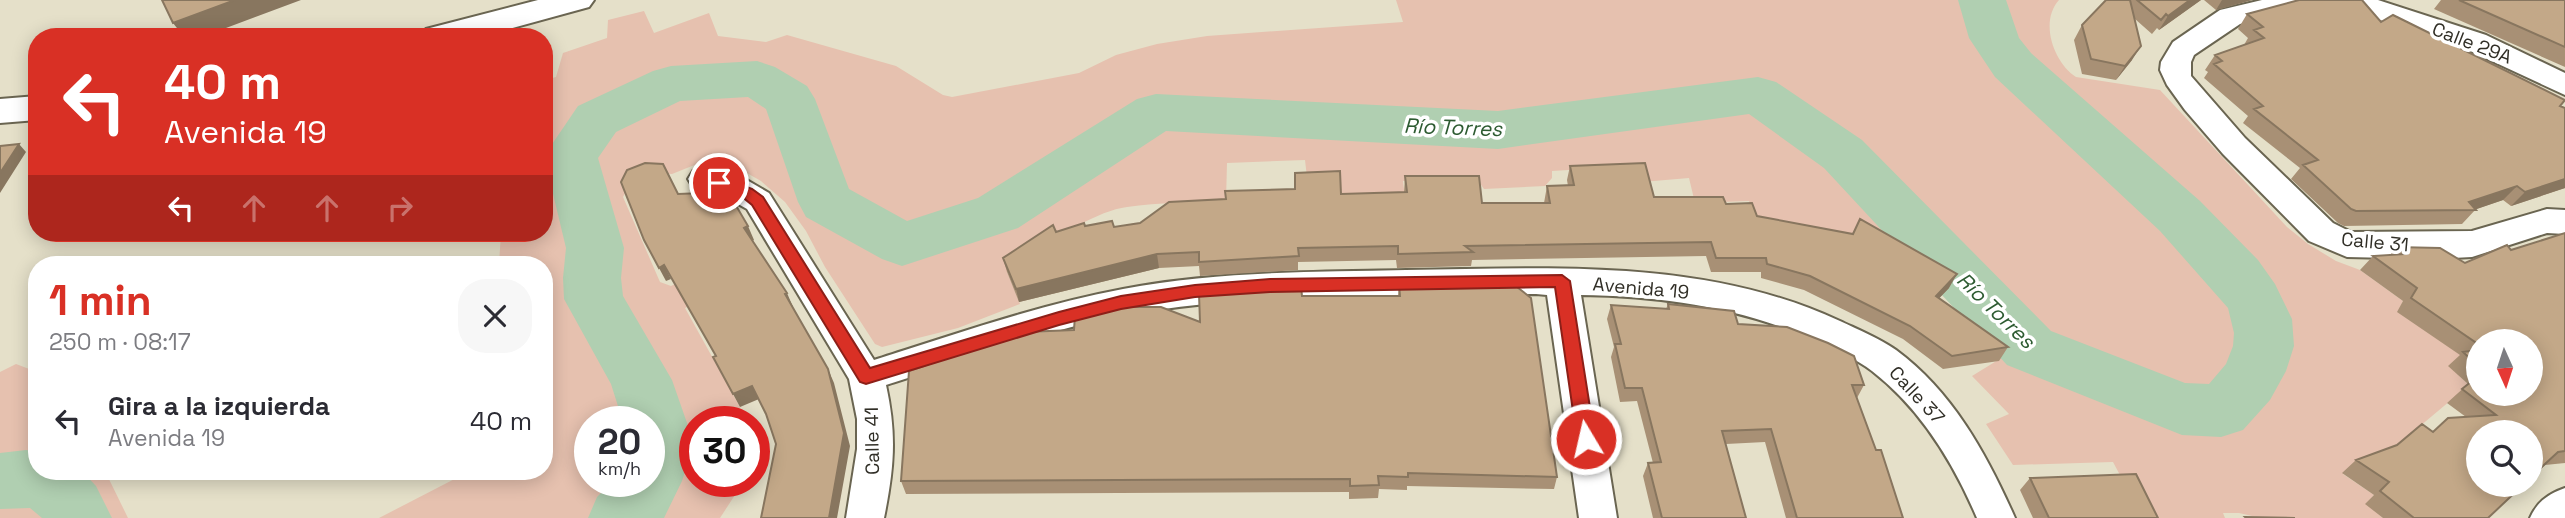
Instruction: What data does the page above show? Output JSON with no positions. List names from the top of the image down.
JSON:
{
  "streets": {
    "street": [
      "Calle 29A",
      "Calle 31",
      "Avenida 19",
      "Calle 37",
      "Calle 41"
    ]
  },
  "crossings": [
    ["Avenida 19", "Calle 37"],
    ["Avenida 19", "Calle 41"]
  ],
  "water": ["Río Torres"],
  "north": "bottom",
  "page": {
    "turn": ["40 m", "Avenida 19"],
    "heading": ["1 min", "250 m · 08:17"],
    "list": [
      {
        "name": "Gira a la izquierda",
        "note": "Avenida 19",
        "value": "40 m"
      }
    ],
    "speed": "20 km/h",
    "limit": "30"
  }
}
